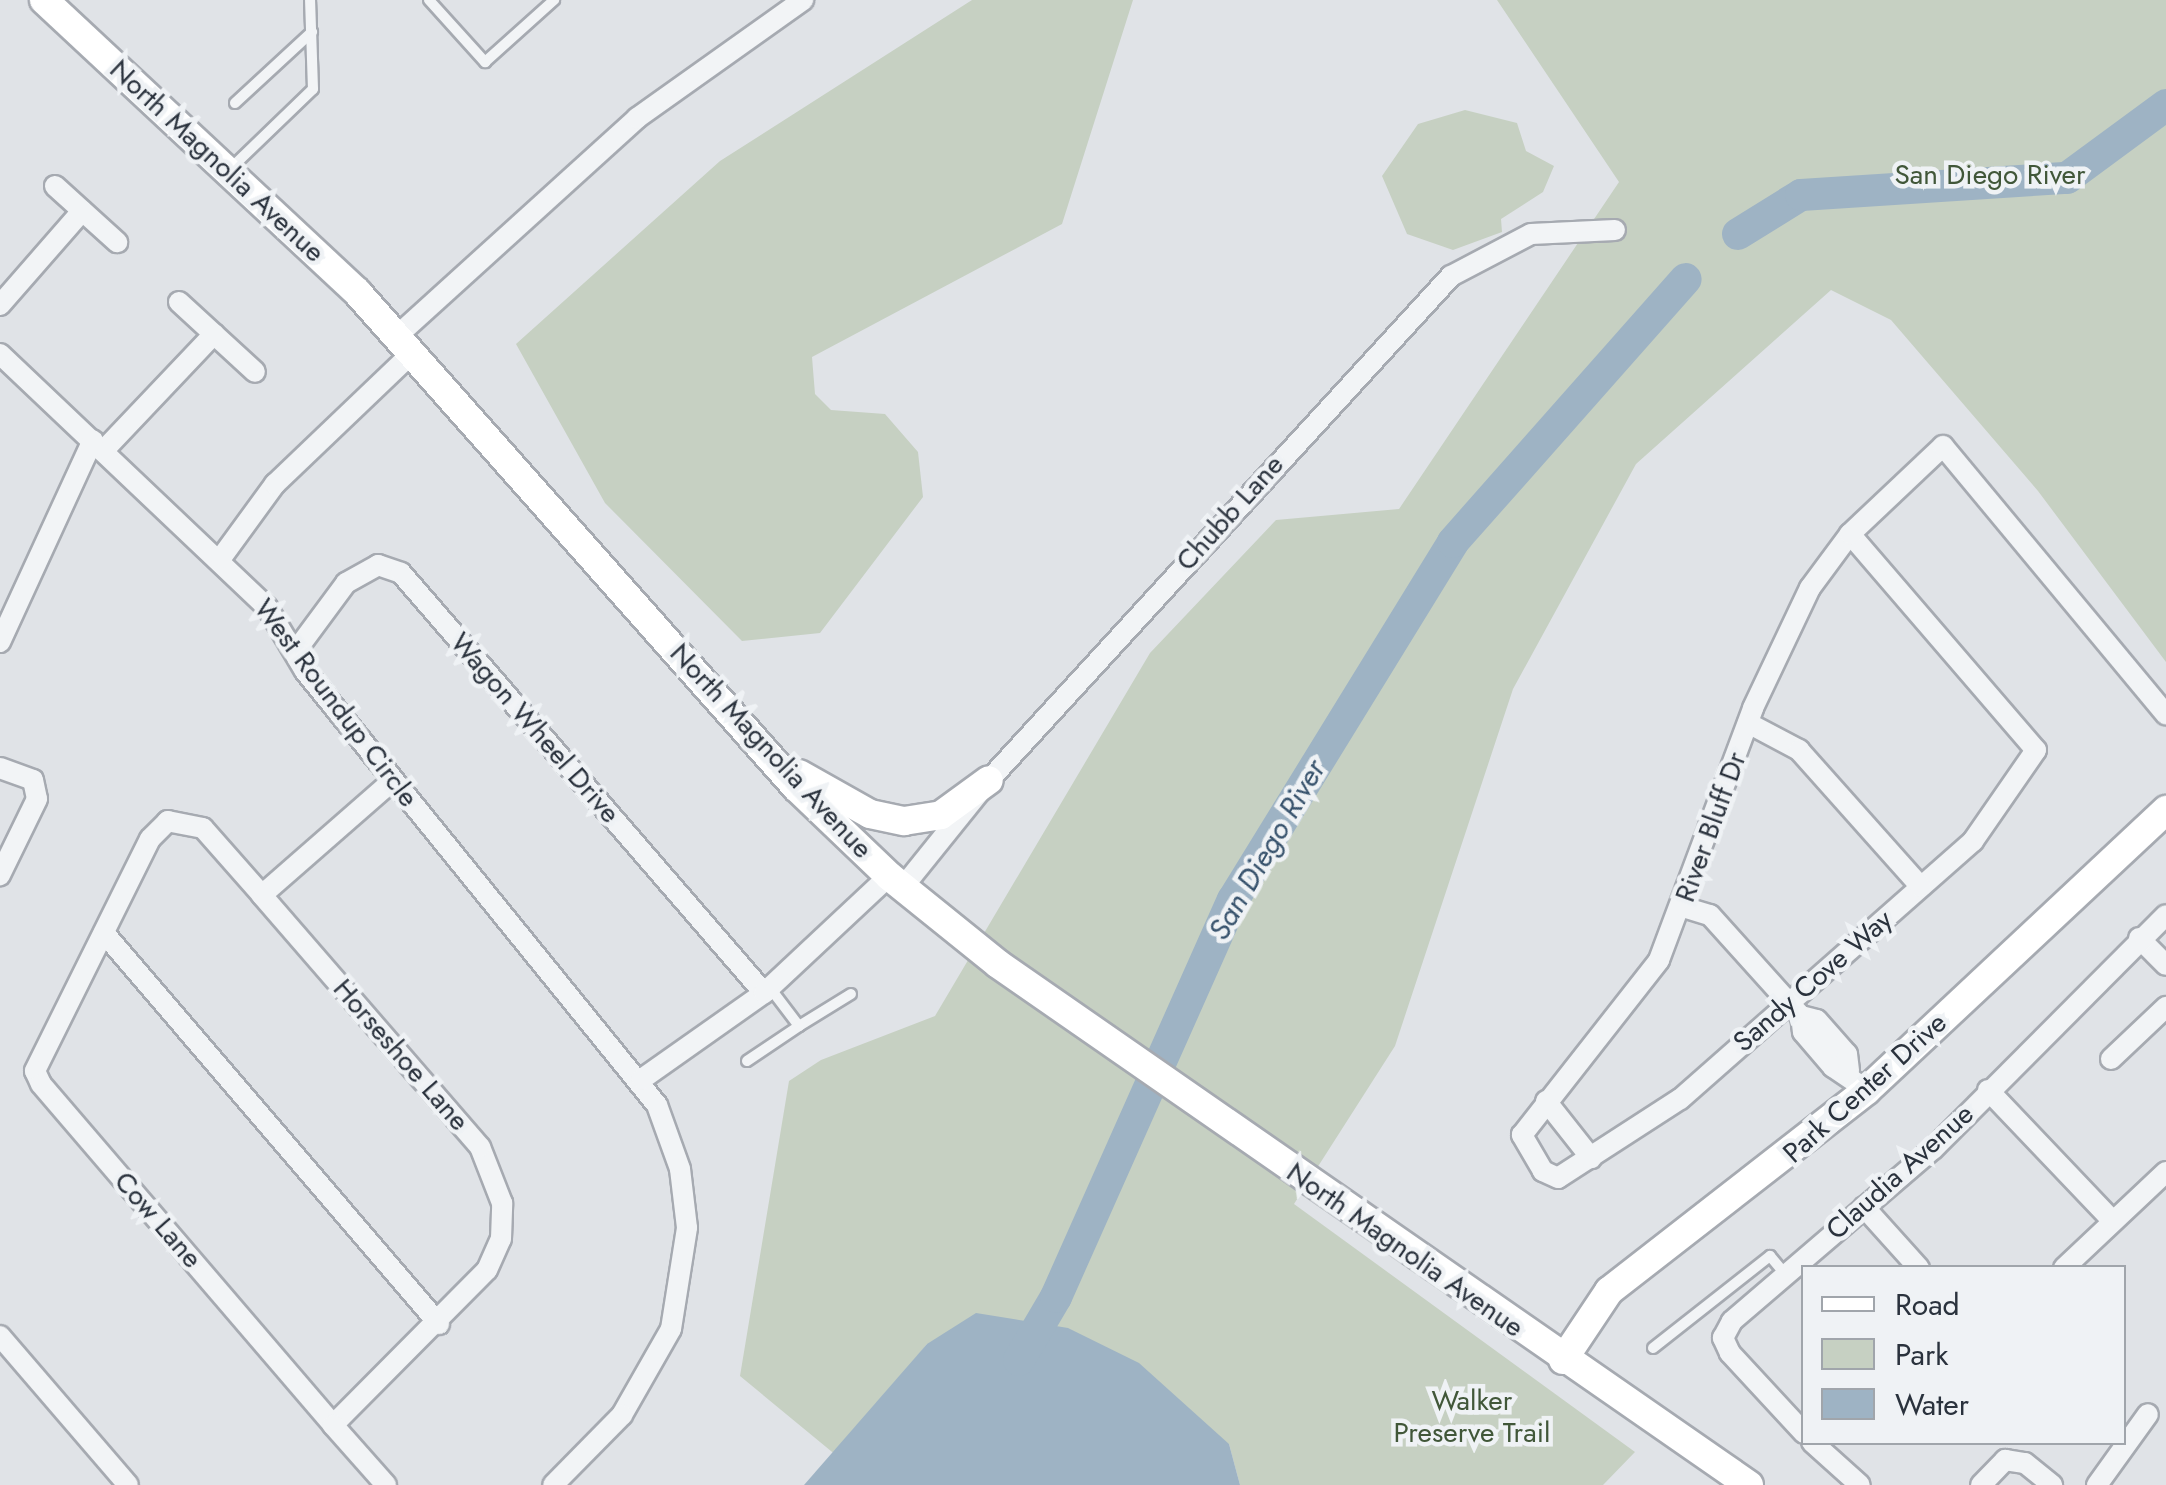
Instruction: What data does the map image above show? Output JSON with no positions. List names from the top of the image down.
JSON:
{
  "streets": {
    "main road": ["North Magnolia Avenue", "Park Center Drive"],
    "street": [
      "Chubb Lane",
      "West Roundup Circle",
      "Wagon Wheel Drive",
      "River Bluff Dr",
      "Sandy Cove Way",
      "Horseshoe Lane",
      "Claudia Avenue",
      "Cow Lane"
    ]
  },
  "crossings": [
    ["North Magnolia Avenue", "Chubb Lane"],
    ["North Magnolia Avenue", "Park Center Drive"],
    ["Chubb Lane", "West Roundup Circle"],
    ["Chubb Lane", "Wagon Wheel Drive"],
    ["West Roundup Circle", "Wagon Wheel Drive"],
    ["River Bluff Dr", "Sandy Cove Way"],
    ["Horseshoe Lane", "Cow Lane"]
  ],
  "water": ["San Diego River"],
  "parks": ["San Diego River", "Walker Preserve Trail"],
  "legend": ["Road", "Park", "Water"]
}
